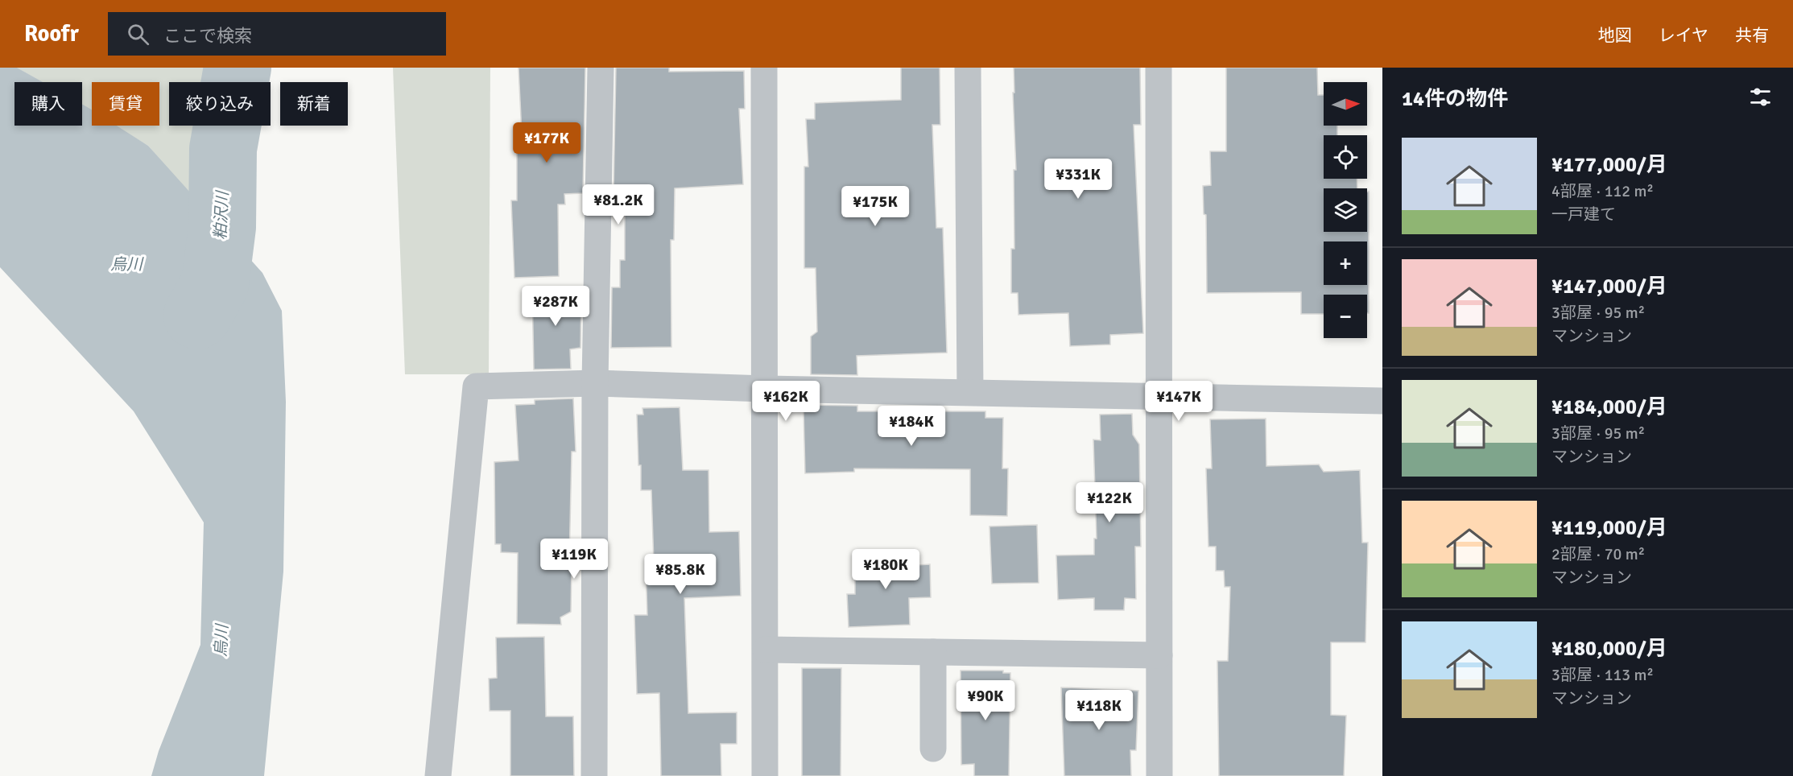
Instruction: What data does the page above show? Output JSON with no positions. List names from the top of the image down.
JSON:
{
  "water": ["粕沢川", "烏川"],
  "north": "right",
  "page": {
    "header": "Roofr",
    "search": "ここで検索",
    "nav": ["地図", "レイヤ", "共有"],
    "heading": "14件の物件",
    "map_buttons": ["+", "−"],
    "chip": [
      "購入",
      "賃貸",
      "絞り込み",
      "新着"
    ],
    "price": [
      "¥177K",
      "¥331K",
      "¥81.2K",
      "¥175K",
      "¥287K",
      "¥162K",
      "¥147K",
      "¥184K",
      "¥122K",
      "¥119K",
      "¥180K",
      "¥85.8K",
      "¥90K",
      "¥118K"
    ],
    "list": [
      {
        "name": "¥177,000/月",
        "note": "4部屋 · 112 m² · 一戸建て"
      },
      {
        "name": "¥147,000/月",
        "note": "3部屋 · 95 m² · マンション"
      },
      {
        "name": "¥184,000/月",
        "note": "3部屋 · 95 m² · マンション"
      },
      {
        "name": "¥119,000/月",
        "note": "2部屋 · 70 m² · マンション"
      },
      {
        "name": "¥180,000/月",
        "note": "3部屋 · 113 m² · マンション"
      }
    ]
  }
}
